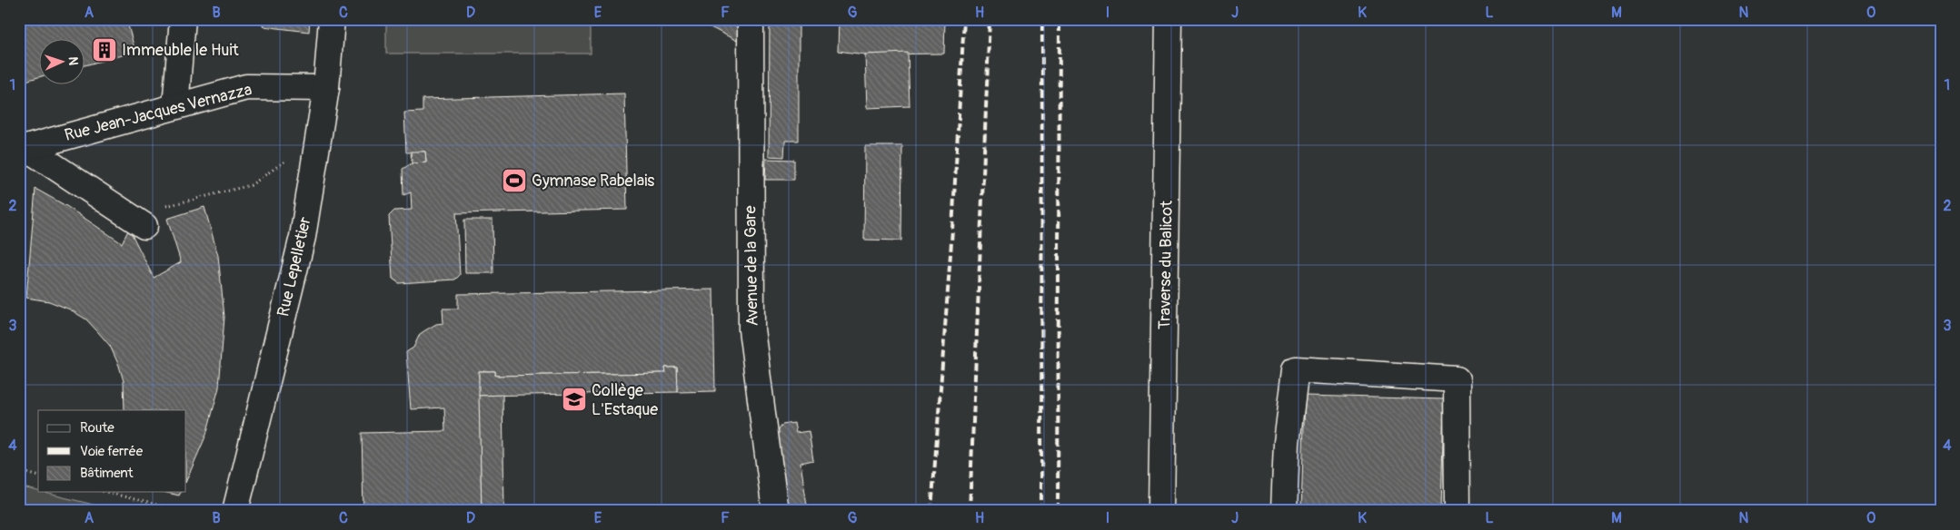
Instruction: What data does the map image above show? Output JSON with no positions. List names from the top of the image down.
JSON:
{
  "streets": {
    "street": [
      "Rue Jean-Jacques Vernazza",
      "Traverse du Balicot",
      "Avenue de la Gare",
      "Rue Lepelletier"
    ]
  },
  "crossings": [
    ["Rue Jean-Jacques Vernazza", "Rue Lepelletier"]
  ],
  "places": {
    "building": ["Immeuble le Huit"],
    "sports": ["Gymnase Rabelais"],
    "school or university": ["Collège L'Estaque"]
  },
  "legend": ["Route", "Voie ferrée", "Bâtiment"],
  "north": "right",
  "grid": {
    "columns": [
      "A",
      "B",
      "C",
      "D",
      "E",
      "F",
      "G",
      "H",
      "I",
      "J",
      "K",
      "L",
      "M",
      "N",
      "O"
    ],
    "rows": [
      "1",
      "2",
      "3",
      "4"
    ]
  }
}
